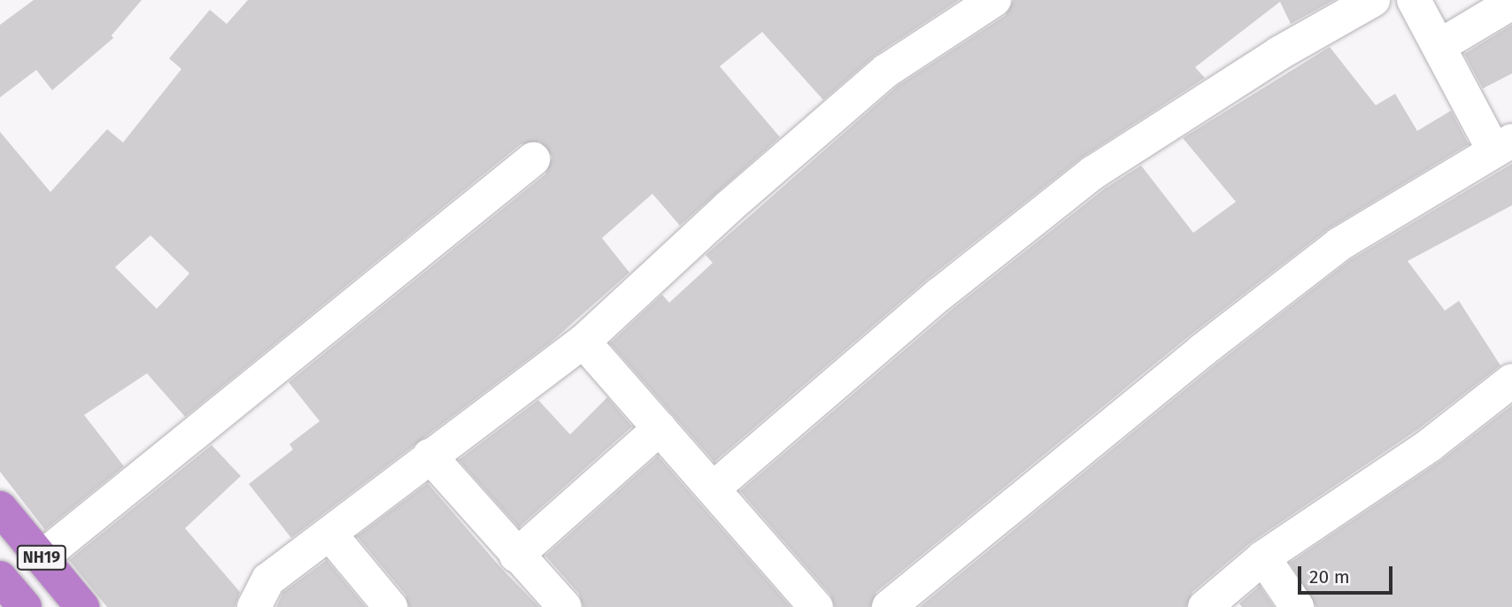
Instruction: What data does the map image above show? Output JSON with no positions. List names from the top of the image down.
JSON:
{
  "streets": {
    "highway": ["NH19"]
  },
  "scale_bar": "20 m"
}
